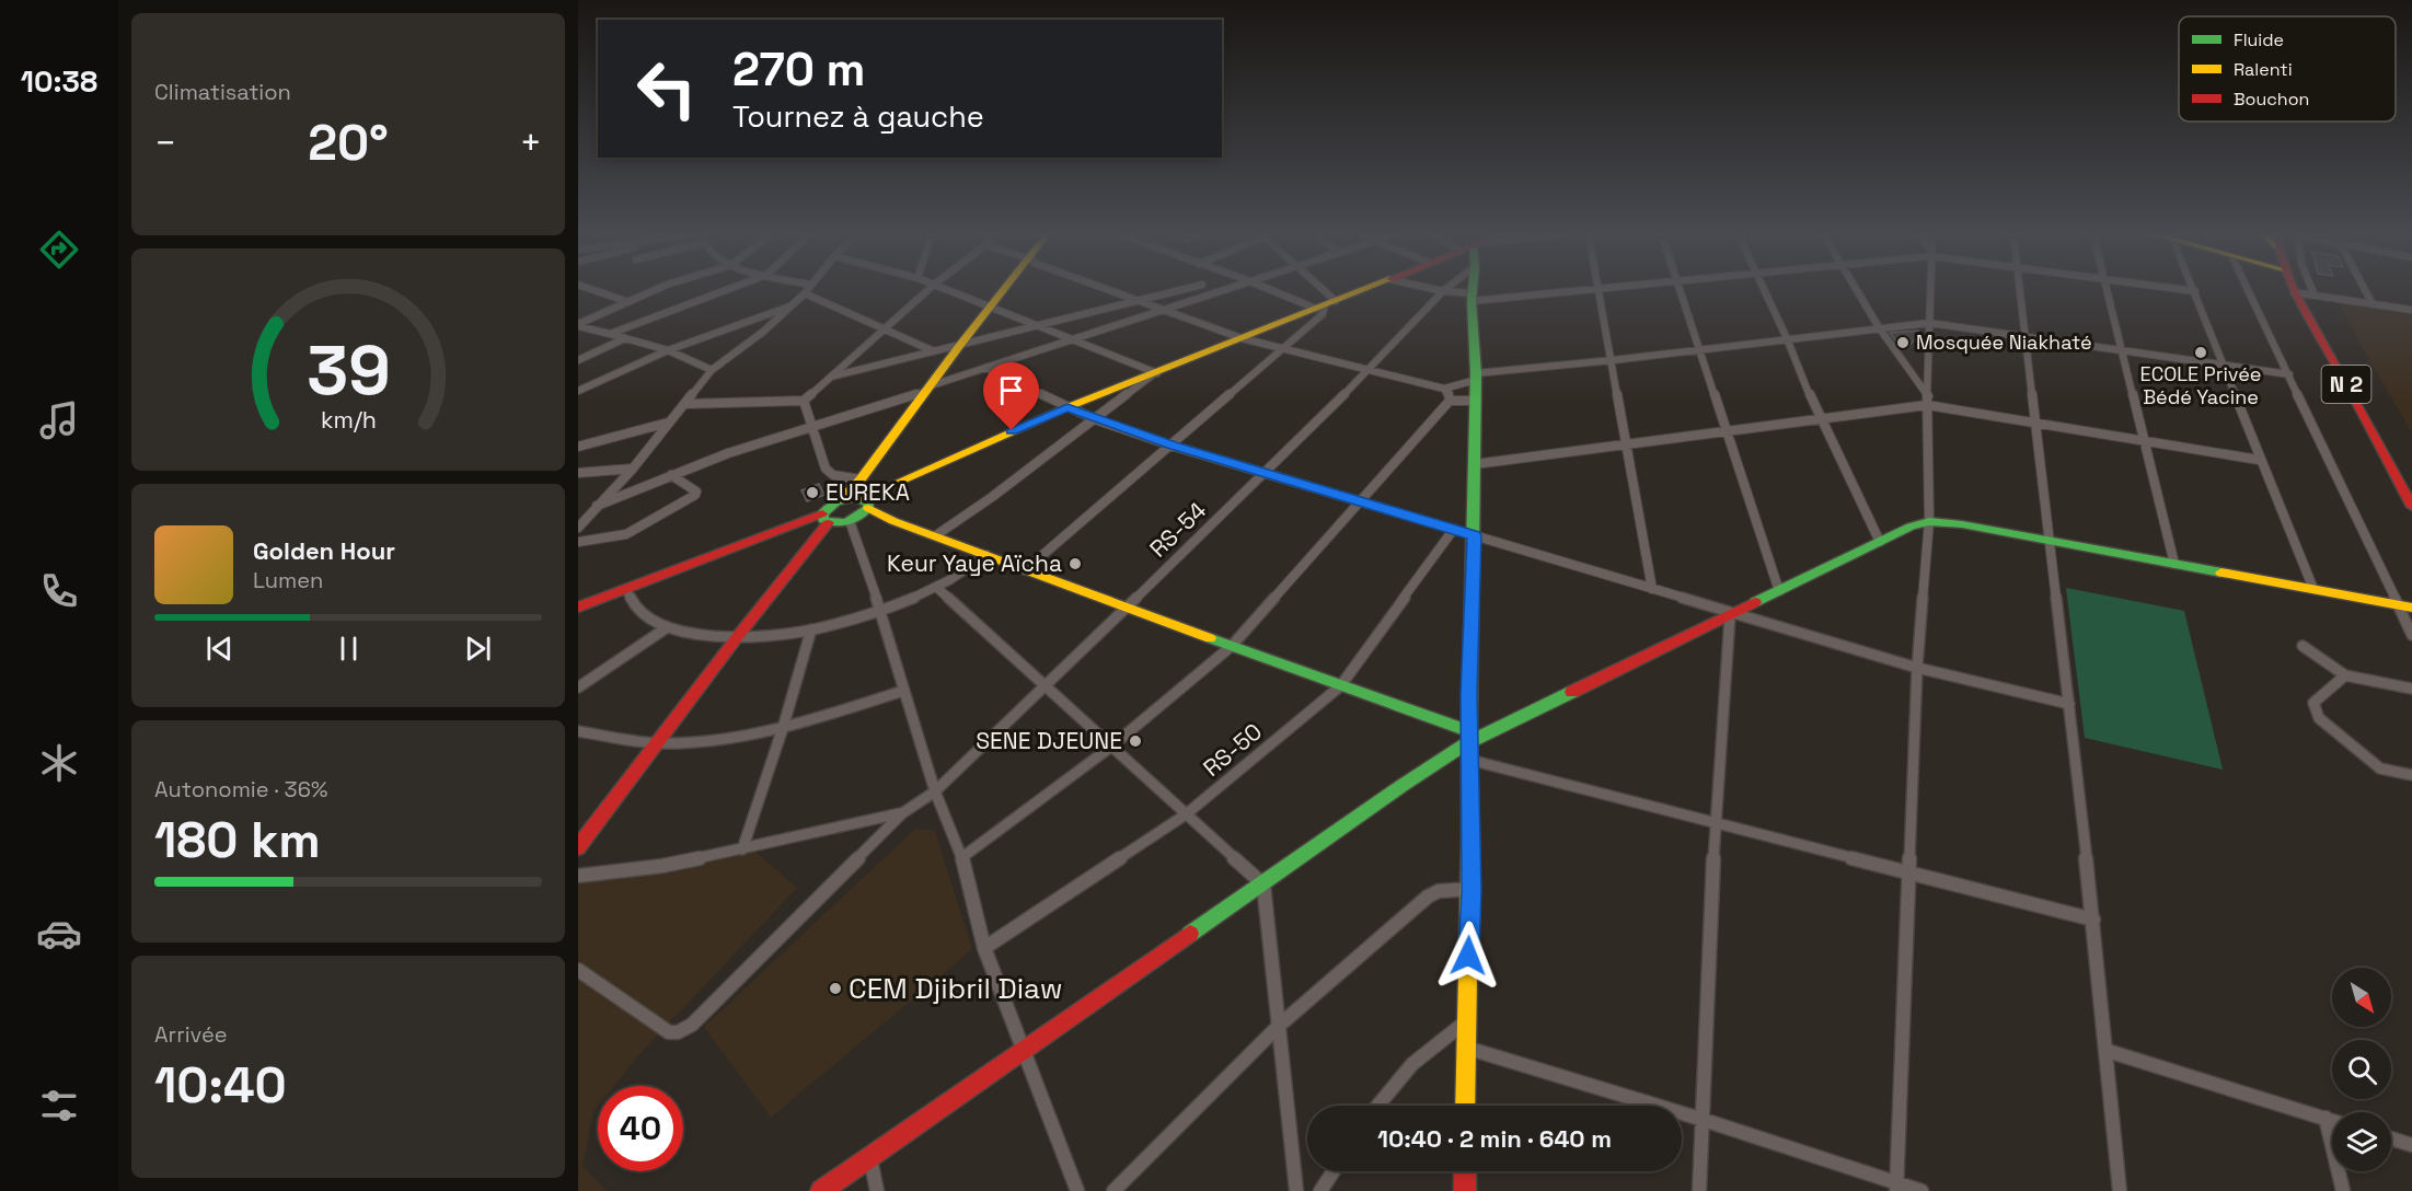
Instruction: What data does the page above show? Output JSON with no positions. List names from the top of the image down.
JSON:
{
  "streets": {
    "main road": ["N 2"],
    "street": ["RS-54", "RS-50"]
  },
  "places": [
    "Mosquée Niakhaté",
    "ECOLE Privée Bédé Yacine",
    "EUREKA",
    "Keur Yaye Aïcha",
    "SENE DJEUNE",
    "CEM Djibril Diaw"
  ],
  "legend": ["Fluide", "Ralenti", "Bouchon"],
  "north": "bottom right",
  "page": {
    "tabs": "10:38",
    "tile": [
      "Climatisation",
      ["Autonomie · 36%", "180 km"],
      ["Arrivée", "10:40"]
    ],
    "turn": ["270 m", "Tournez à gauche"],
    "heat": ["−", "20°", "+"],
    "song": ["Golden Hour", "Lumen"],
    "limit": "40",
    "trip": "10:40 · 2 min · 640 m",
    "gauge": ["39", "km/h"]
  }
}
